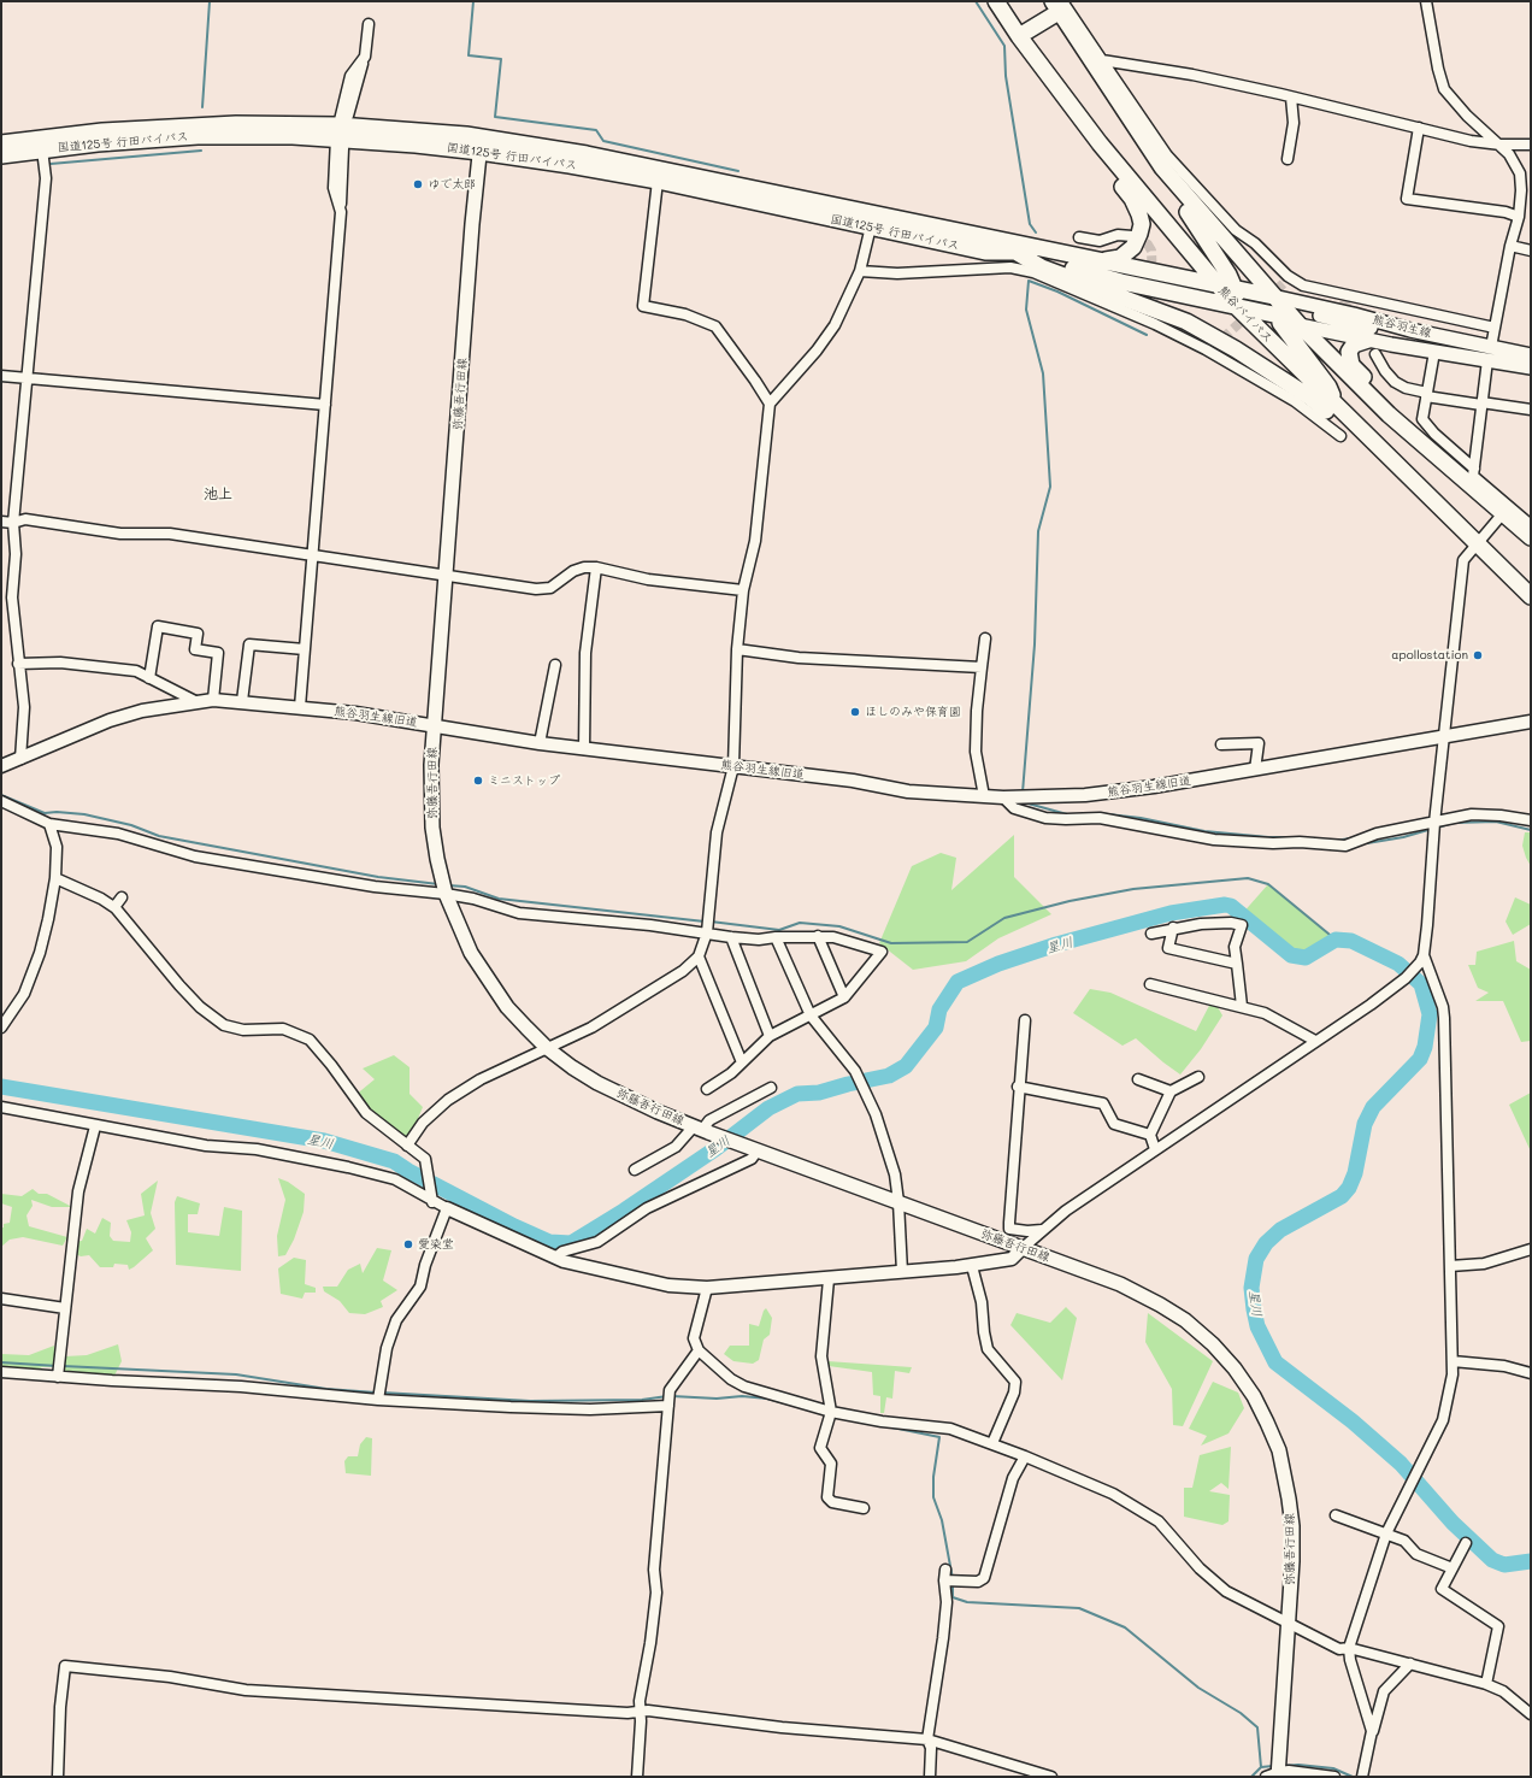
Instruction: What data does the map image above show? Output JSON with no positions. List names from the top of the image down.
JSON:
{
  "streets": {
    "highway": ["国道125号 行田バイパス", "熊谷バイパス"],
    "main road": ["熊谷羽生線", "弥藤吾行田線"],
    "street": ["熊谷羽生線旧道"]
  },
  "crossings": [
    ["国道125号 行田バイパス", "熊谷バイパス"],
    ["国道125号 行田バイパス", "熊谷羽生線"],
    ["国道125号 行田バイパス", "弥藤吾行田線"],
    ["弥藤吾行田線", "熊谷羽生線旧道"]
  ],
  "districts": ["池上"],
  "water": ["星川"],
  "places": [
    "ゆで太郎",
    "apollostation",
    "ほしのみや保育園",
    "ミニストップ",
    "愛染堂"
  ]
}
